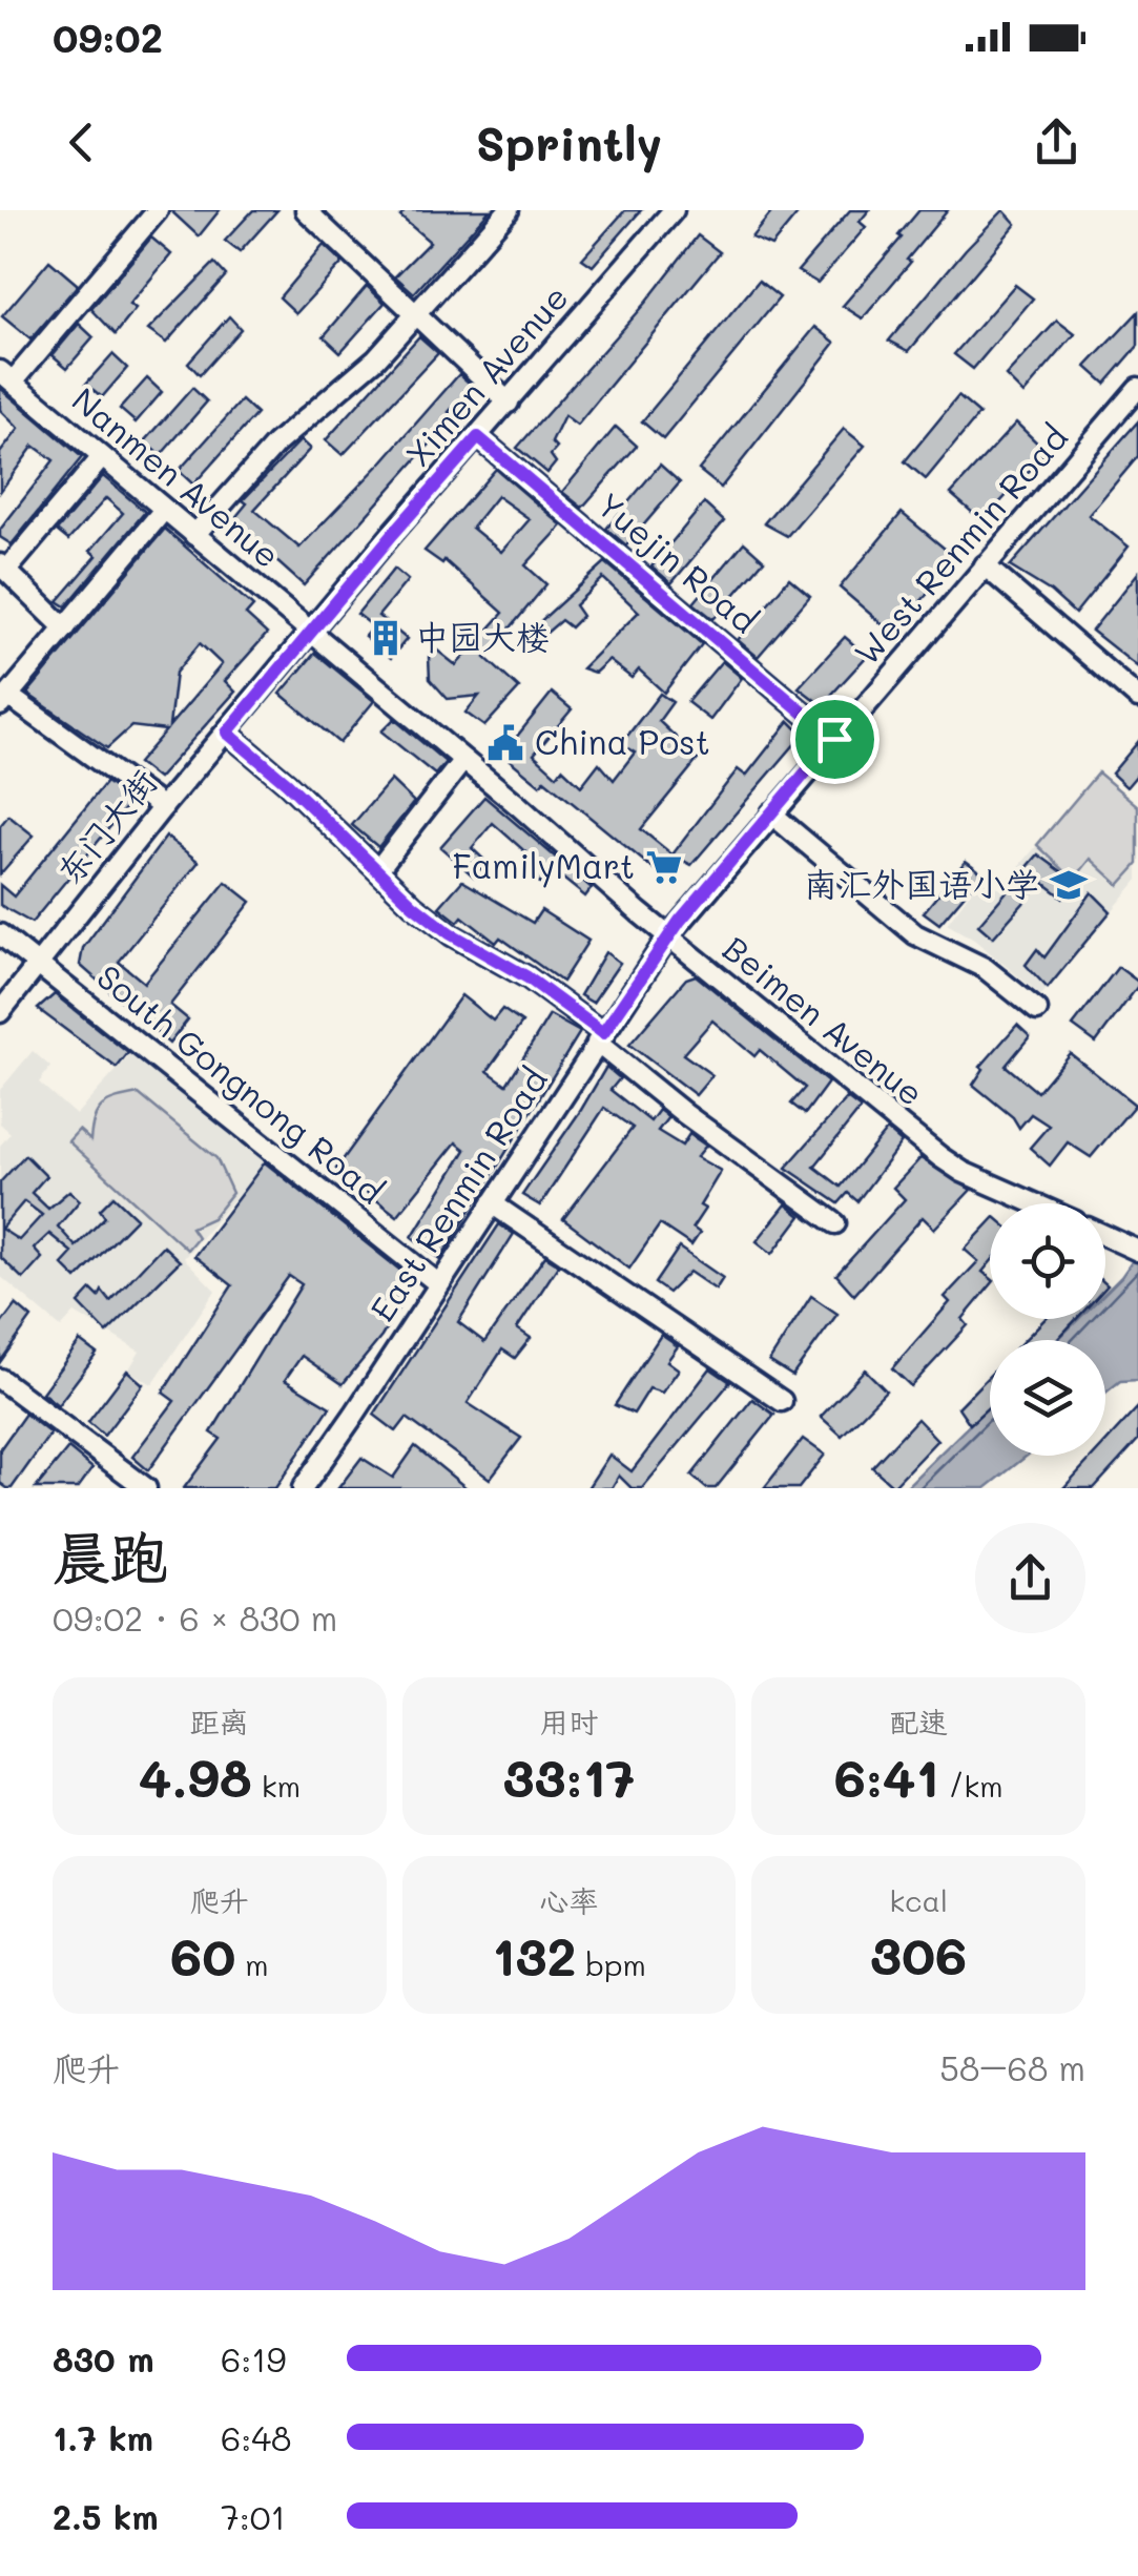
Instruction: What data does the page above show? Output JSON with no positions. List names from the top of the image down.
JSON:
{
  "streets": {
    "street": [
      "Ximen Avenue",
      "Nanmen Avenue",
      "West Renmin Road",
      "Yuejin Road",
      "东门大街",
      "Beimen Avenue",
      "South Gongnong Road",
      "East Renmin Road"
    ]
  },
  "crossings": [
    ["Ximen Avenue", "Nanmen Avenue"],
    ["Ximen Avenue", "Yuejin Road"],
    ["Ximen Avenue", "东门大街"],
    ["Ximen Avenue", "Beimen Avenue"],
    ["Nanmen Avenue", "Beimen Avenue"],
    ["West Renmin Road", "Yuejin Road"],
    ["West Renmin Road", "Beimen Avenue"],
    ["West Renmin Road", "East Renmin Road"],
    ["东门大街", "South Gongnong Road"],
    ["Beimen Avenue", "East Renmin Road"],
    ["South Gongnong Road", "East Renmin Road"]
  ],
  "places": {
    "building": ["中园大楼"],
    "public building": ["China Post"],
    "supermarket": ["FamilyMart"],
    "school or university": ["南汇外国语小学"]
  },
  "page": {
    "status": "09:02",
    "header": "Sprintly",
    "heading": ["晨跑", "09:02 · 6 × 830 m"],
    "stats": [
      ["距离", "4.98 km"],
      ["用时", "33:17"],
      ["配速", "6:41 /km"],
      ["爬升", "60 m"],
      ["心率", "132 bpm"],
      ["kcal", "306"]
    ],
    "chart": ["爬升", "58–68 m"],
    "list": [
      {
        "name": "830 m",
        "note": "6:19"
      },
      {
        "name": "1.7 km",
        "note": "6:48"
      },
      {
        "name": "2.5 km",
        "note": "7:01"
      }
    ]
  }
}
